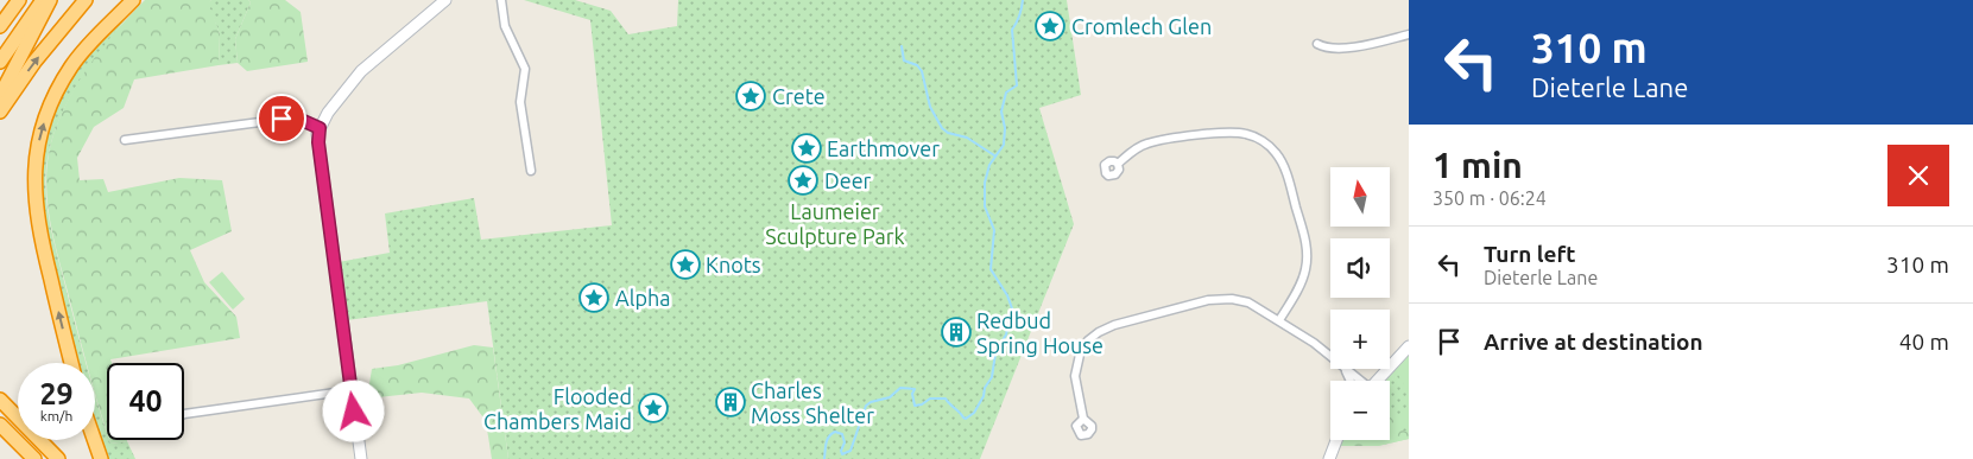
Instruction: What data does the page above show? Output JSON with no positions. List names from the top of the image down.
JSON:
{
  "parks": ["Laumeier Sculpture Park"],
  "places": {
    "place": [
      "Cromlech Glen",
      "Crete",
      "Earthmover",
      "Deer",
      "Knots",
      "Alpha",
      "Flooded Chambers Maid"
    ],
    "building": ["Redbud Spring House", "Charles Moss Shelter"]
  },
  "north": "top",
  "page": {
    "turn": ["310 m", "Dieterle Lane"],
    "heading": ["1 min", "350 m · 06:24"],
    "map_buttons": ["+", "−"],
    "list": [
      {
        "name": "Turn left",
        "note": "Dieterle Lane",
        "value": "310 m"
      },
      {
        "name": "Arrive at destination",
        "value": "40 m"
      }
    ],
    "speed": "29 km/h",
    "limit": "40"
  }
}
